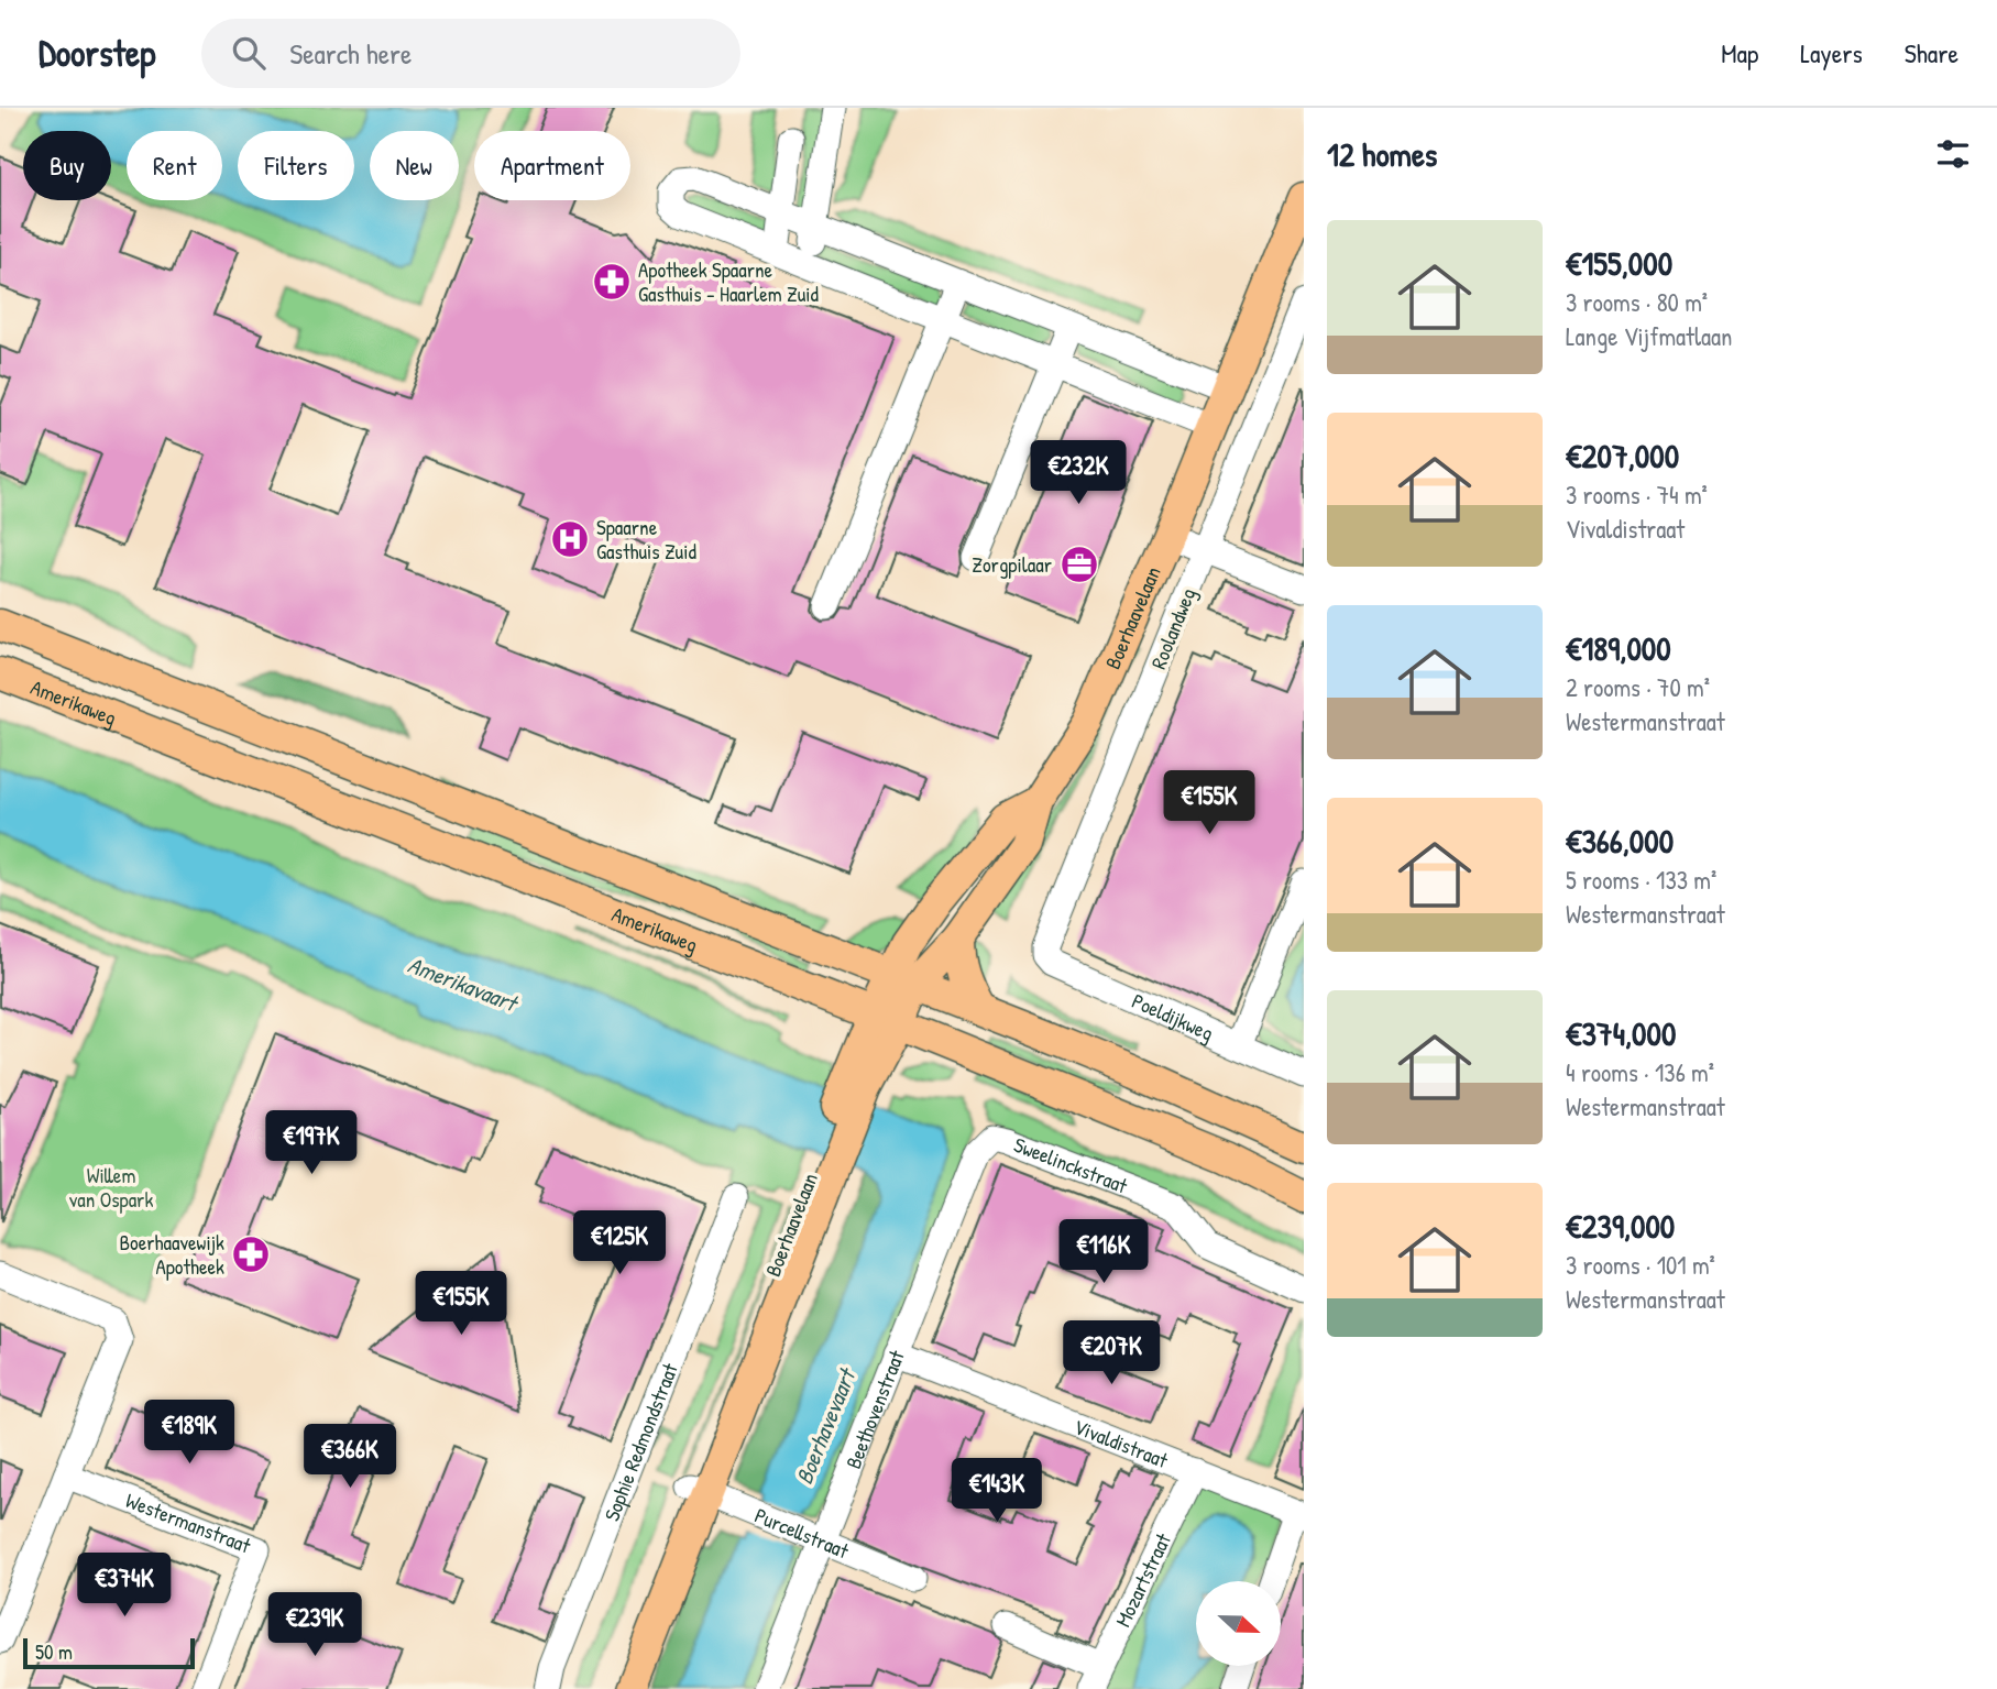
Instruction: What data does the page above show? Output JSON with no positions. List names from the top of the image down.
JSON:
{
  "streets": {
    "main road": ["Boerhaavelaan", "Amerikaweg"],
    "street": [
      "Roolandweg",
      "Poeldijkweg",
      "Sweelinckstraat",
      "Beethovenstraat",
      "Sophie Redmondstraat",
      "Vivaldistraat",
      "Westermanstraat",
      "Purcellstraat",
      "Mozartstraat"
    ]
  },
  "crossings": [
    ["Boerhaavelaan", "Amerikaweg"],
    ["Boerhaavelaan", "Purcellstraat"],
    ["Roolandweg", "Poeldijkweg"],
    ["Sweelinckstraat", "Beethovenstraat"],
    ["Beethovenstraat", "Vivaldistraat"],
    ["Beethovenstraat", "Purcellstraat"],
    ["Vivaldistraat", "Mozartstraat"]
  ],
  "water": ["Amerikavaart", "Boerhavevaart"],
  "parks": ["Willem van Ospark"],
  "places": {
    "pharmacy": ["Apotheek Spaarne Gasthuis - Haarlem Zuid", "Boerhaavewijk Apotheek"],
    "hospital": ["Spaarne Gasthuis Zuid"],
    "office": ["Zorgpilaar"]
  },
  "scale_bar": "50 m",
  "north": "right",
  "page": {
    "header": "Doorstep",
    "search": "Search here",
    "nav": ["Map", "Layers", "Share"],
    "heading": "12 homes",
    "chip": [
      "Buy",
      "Rent",
      "Filters",
      "New",
      "Apartment"
    ],
    "list": [
      {
        "name": "€155,000",
        "note": "3 rooms · 80 m² · Lange Vijfmatlaan"
      },
      {
        "name": "€207,000",
        "note": "3 rooms · 74 m² · Vivaldistraat"
      },
      {
        "name": "€189,000",
        "note": "2 rooms · 70 m² · Westermanstraat"
      },
      {
        "name": "€366,000",
        "note": "5 rooms · 133 m² · Westermanstraat"
      },
      {
        "name": "€374,000",
        "note": "4 rooms · 136 m² · Westermanstraat"
      },
      {
        "name": "€239,000",
        "note": "3 rooms · 101 m² · Westermanstraat"
      }
    ],
    "price": [
      "€232K",
      "€155K",
      "€197K",
      "€125K",
      "€116K",
      "€155K",
      "€207K",
      "€189K",
      "€366K",
      "€143K",
      "€374K",
      "€239K"
    ],
    "scale": "50 m"
  }
}
